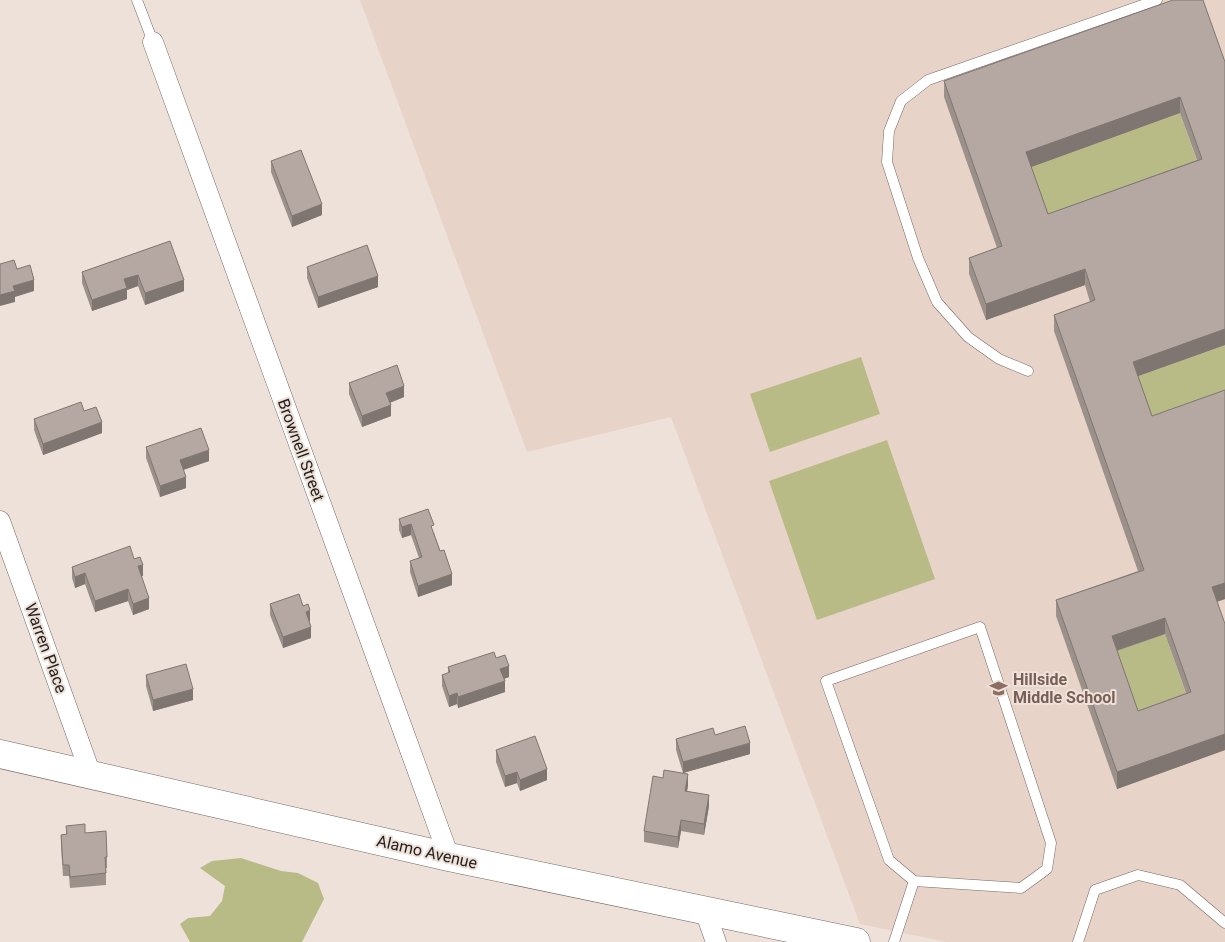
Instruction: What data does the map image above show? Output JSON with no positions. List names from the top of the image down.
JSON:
{
  "streets": {
    "street": ["Brownell Street", "Warren Place", "Alamo Avenue"]
  },
  "crossings": [
    ["Brownell Street", "Alamo Avenue"],
    ["Warren Place", "Alamo Avenue"]
  ],
  "places": {
    "school or university": ["Hillside Middle School"]
  }
}
